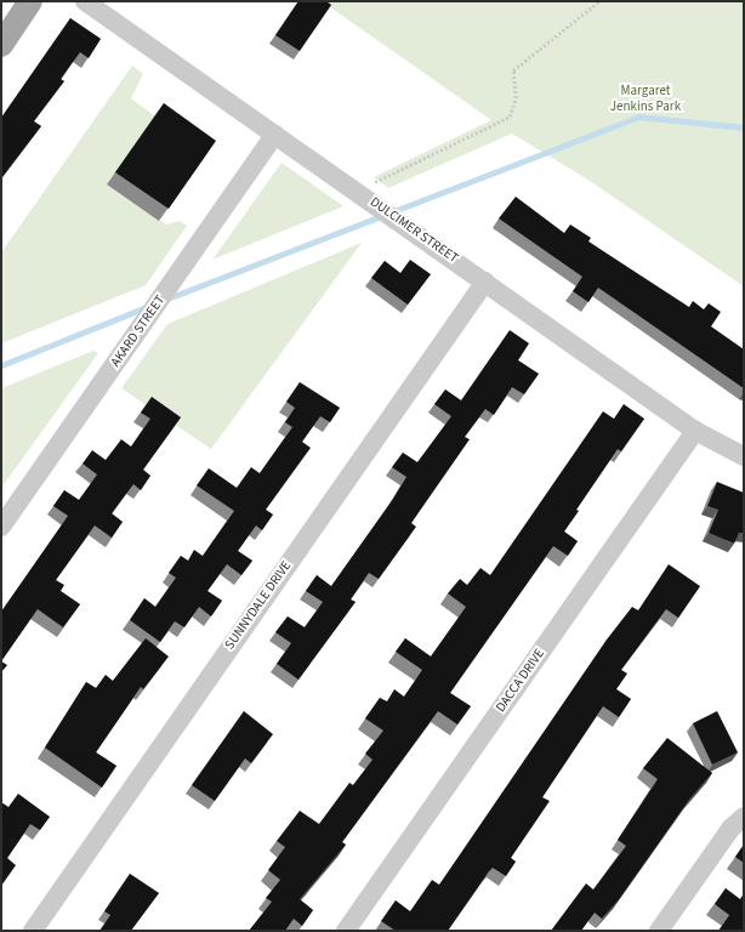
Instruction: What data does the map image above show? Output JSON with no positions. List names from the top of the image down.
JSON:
{
  "streets": {
    "street": [
      "DULCIMER STREET",
      "AKARD STREET",
      "SUNNYDALE DRIVE",
      "DACCA DRIVE"
    ]
  },
  "crossings": [
    ["DULCIMER STREET", "AKARD STREET"],
    ["DULCIMER STREET", "SUNNYDALE DRIVE"],
    ["DULCIMER STREET", "DACCA DRIVE"]
  ],
  "parks": ["Margaret Jenkins Park"]
}
